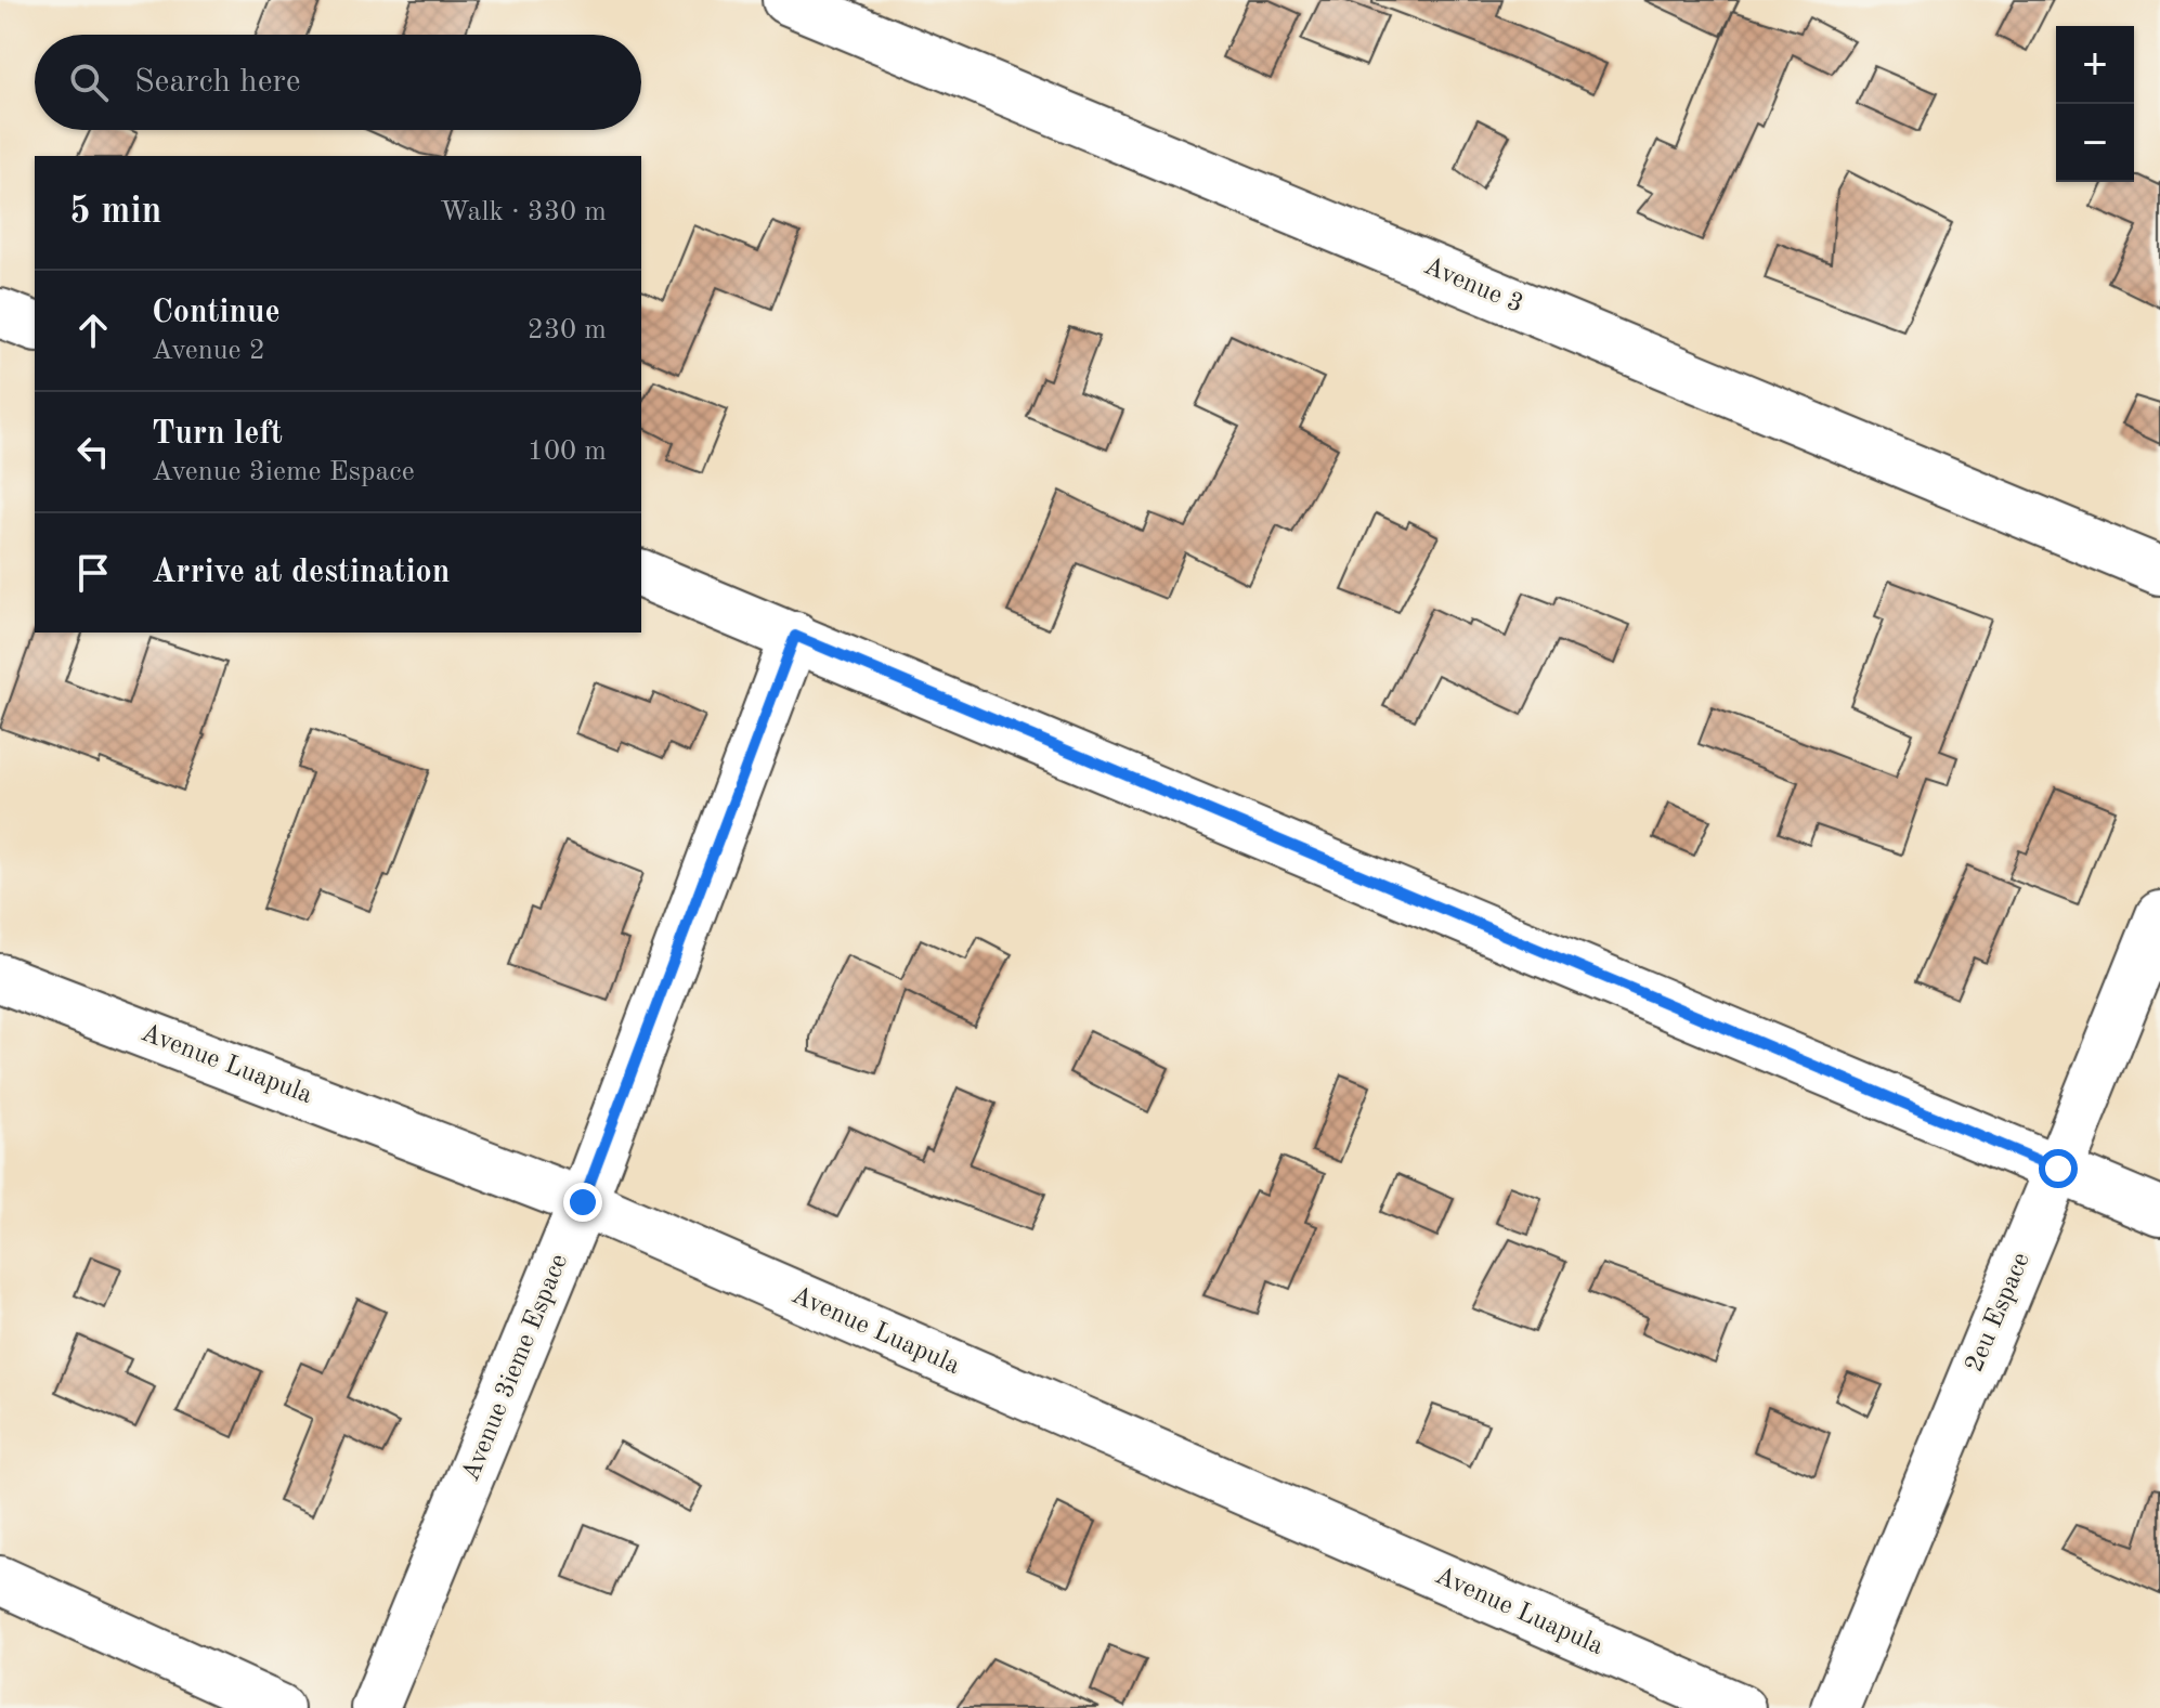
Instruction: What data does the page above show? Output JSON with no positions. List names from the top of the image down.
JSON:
{
  "streets": {
    "street": [
      "Avenue 3",
      "Avenue Luapula",
      "2eu Espace",
      "Avenue 3ieme Espace"
    ]
  },
  "crossings": [
    ["Avenue Luapula", "Avenue 3ieme Espace"]
  ],
  "page": {
    "map_buttons": ["+", "−"],
    "search": "Search here",
    "heading": ["5 min", "Walk · 330 m"],
    "list": [
      ["Continue", "Avenue 2", "230 m"],
      ["Turn left", "Avenue 3ieme Espace", "100 m"],
      "Arrive at destination"
    ]
  }
}
